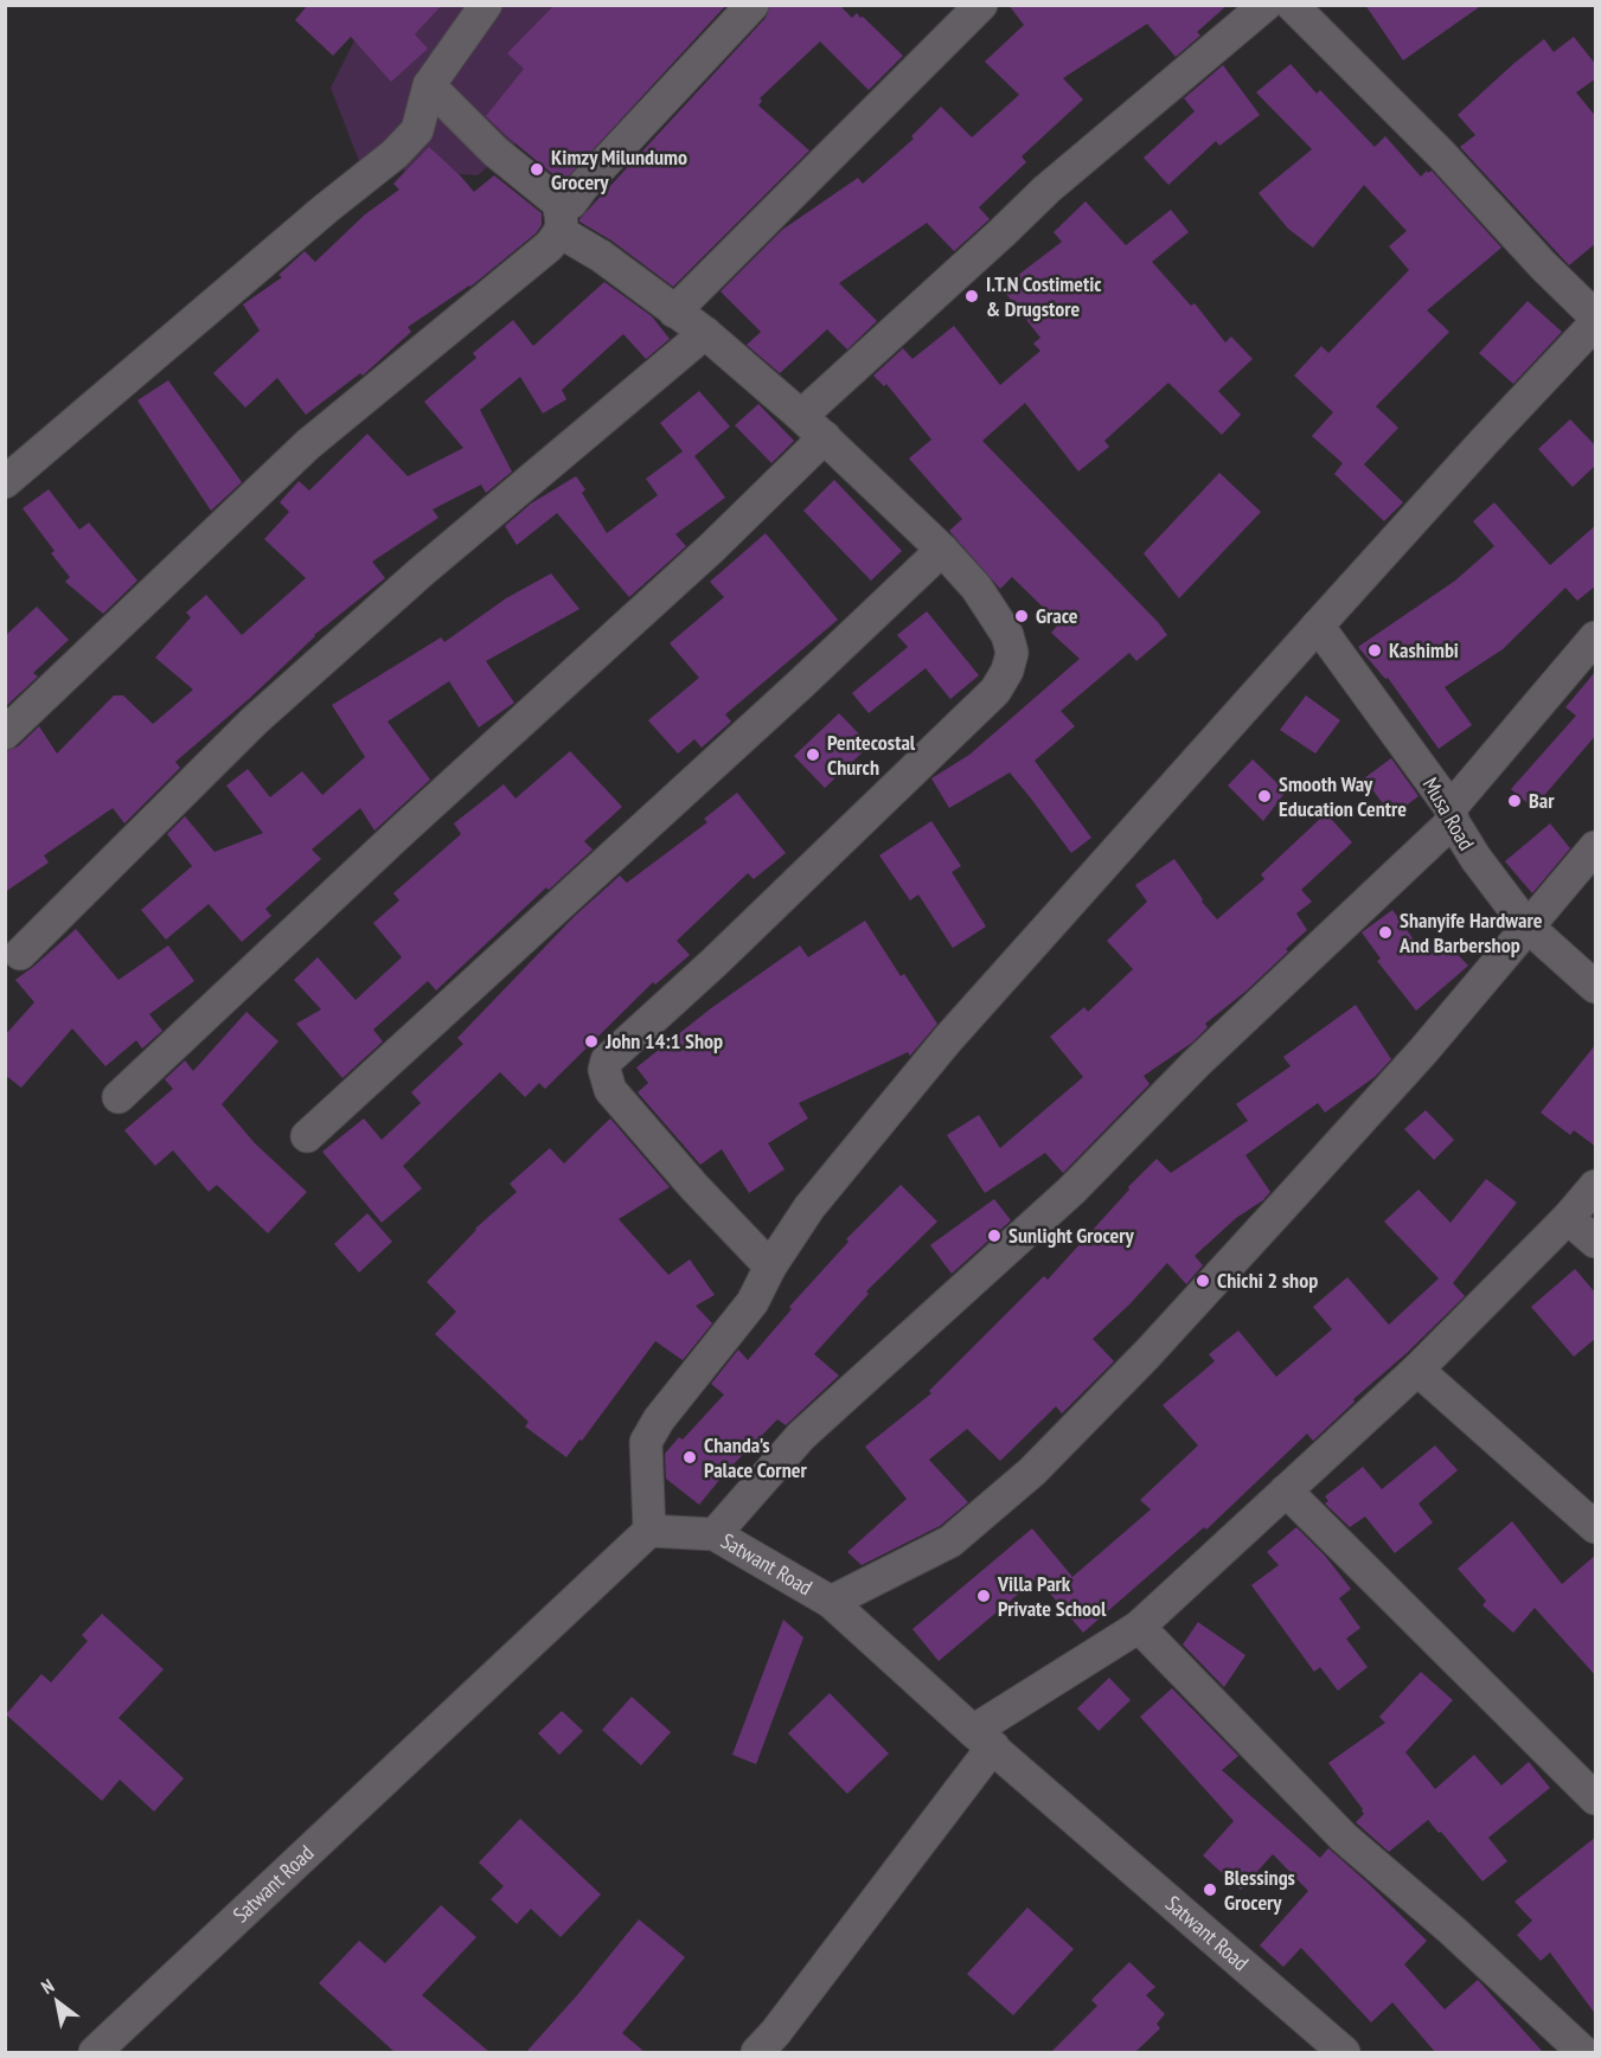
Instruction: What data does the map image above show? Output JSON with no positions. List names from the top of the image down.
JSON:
{
  "streets": {
    "street": ["Musa Road", "Satwant Road"]
  },
  "places": [
    "Kimzy Milundumo Grocery",
    "I.T.N Costimetic & Drugstore",
    "Grace",
    "Kashimbi",
    "Pentecostal Church",
    "Smooth Way Education Centre",
    "Bar",
    "Shanyife Hardware And Barbershop",
    "John 14:1 Shop",
    "Sunlight Grocery",
    "Chichi 2 shop",
    "Chanda's Palace Corner",
    "Villa Park Private School",
    "Blessings Grocery"
  ],
  "north": "top left"
}
